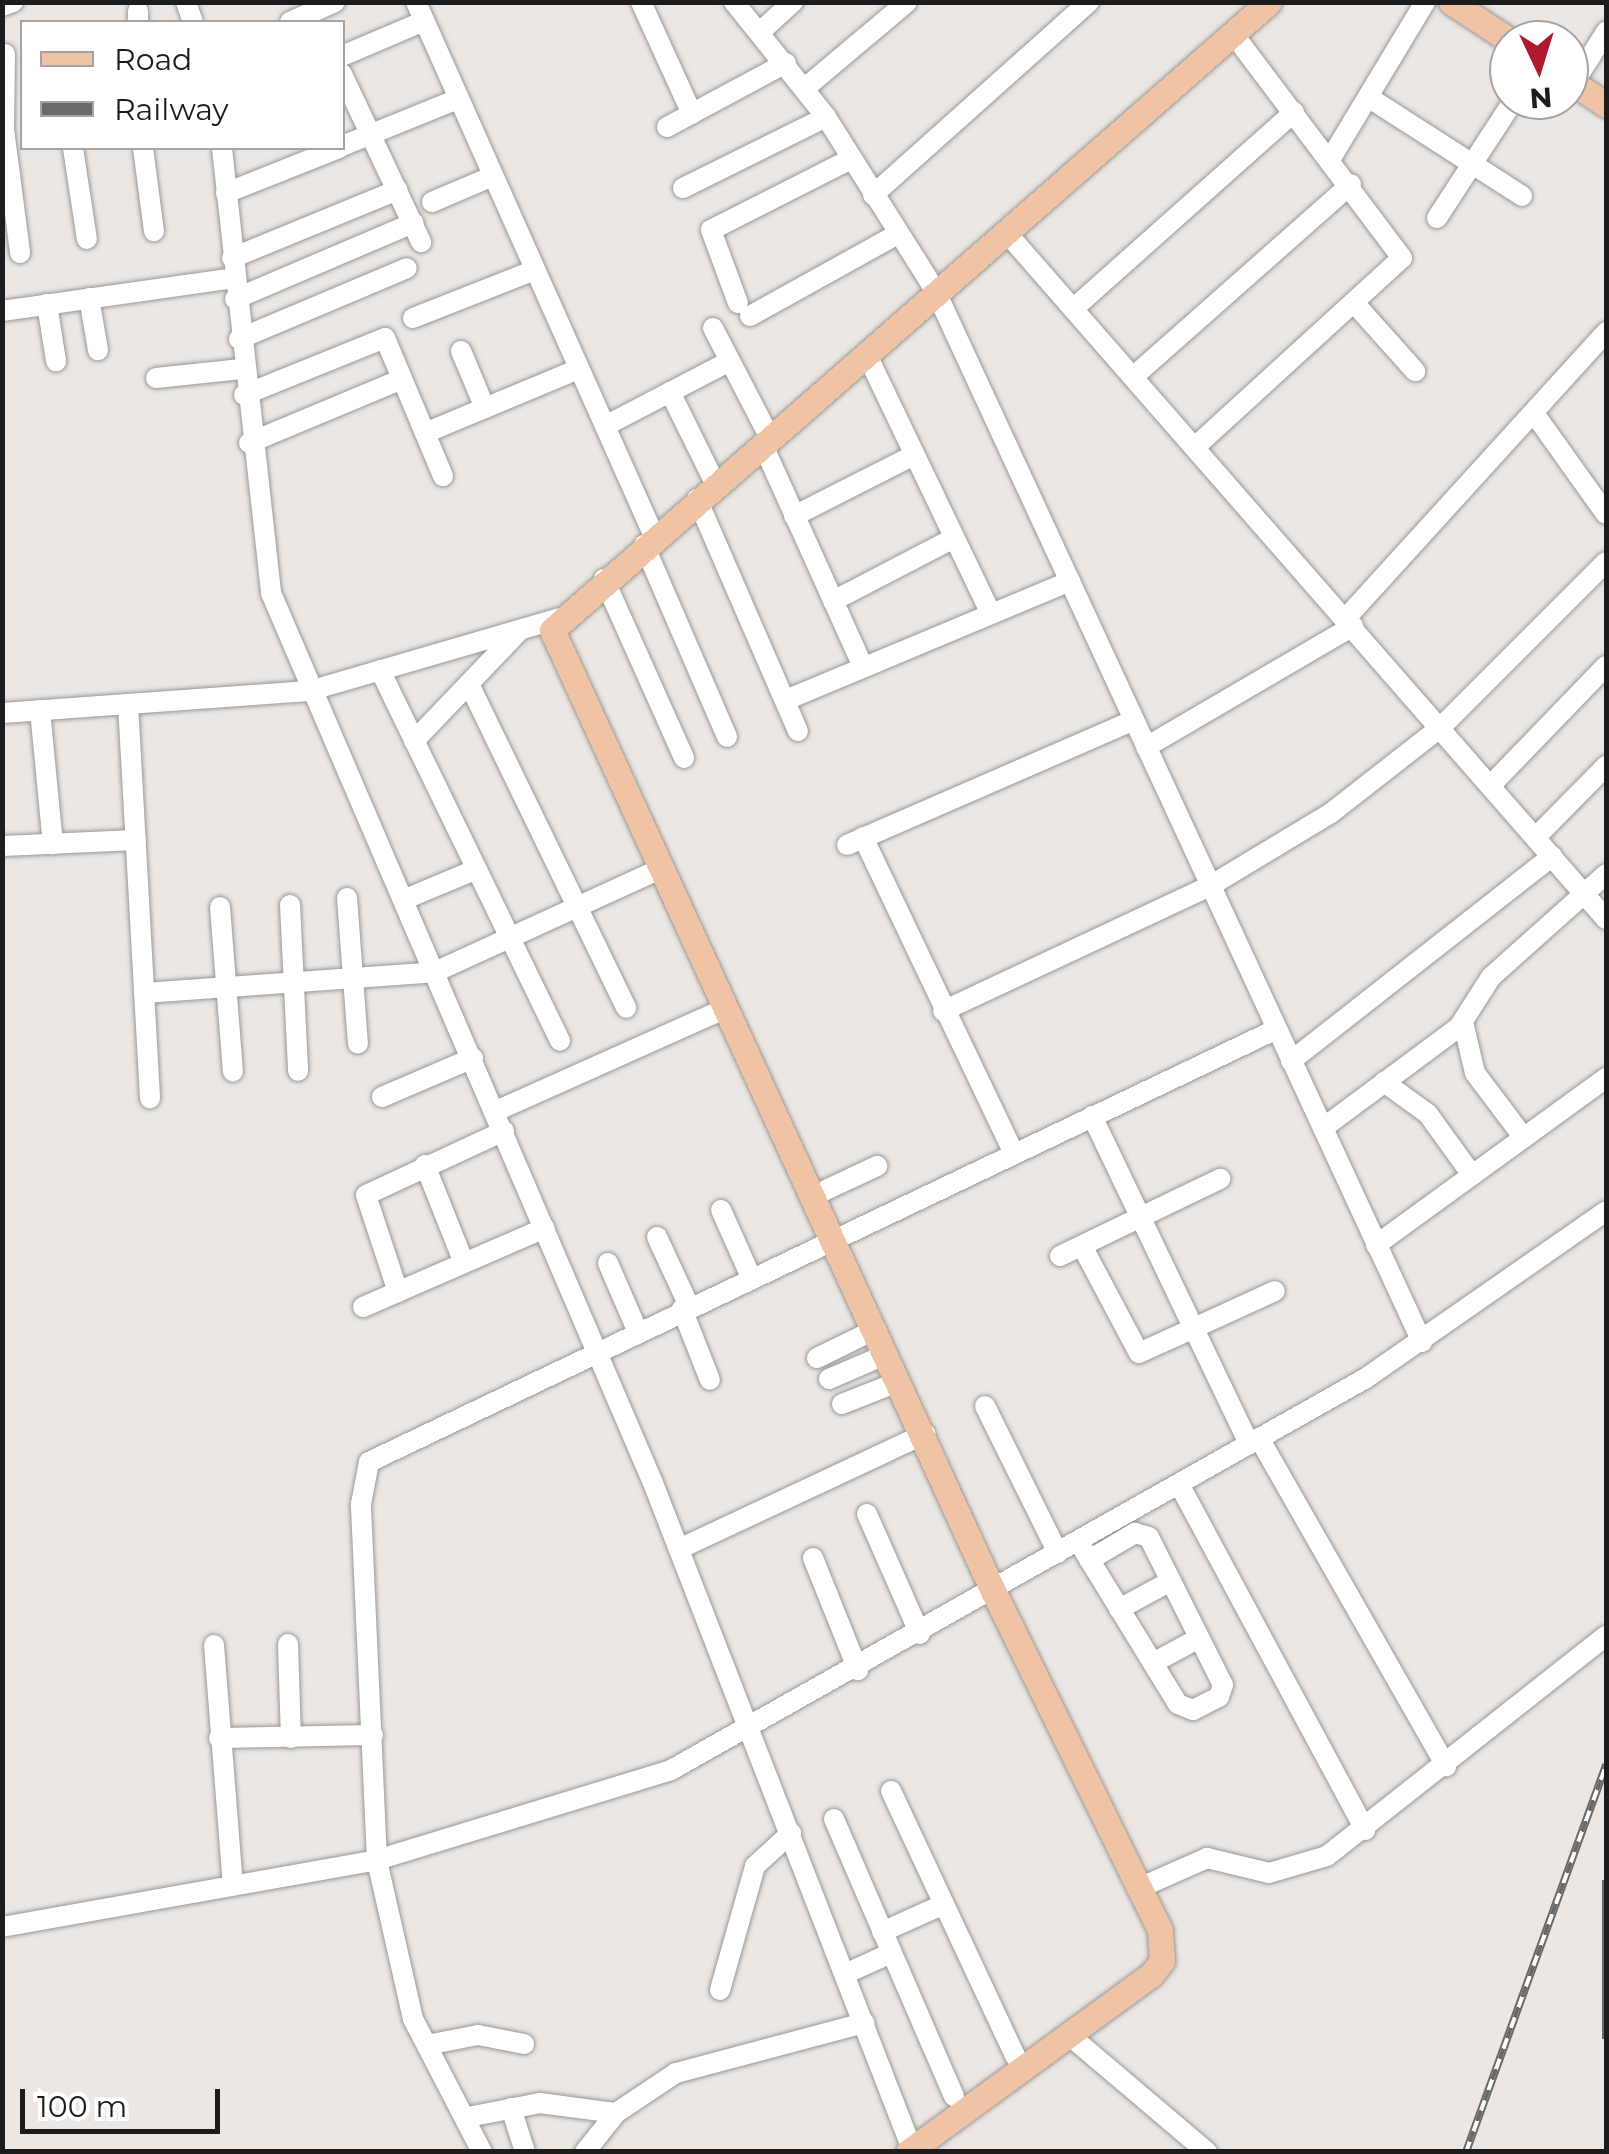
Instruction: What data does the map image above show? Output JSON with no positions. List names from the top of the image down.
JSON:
{
  "legend": ["Road", "Railway"],
  "scale_bar": "100 m",
  "north": "bottom"
}
